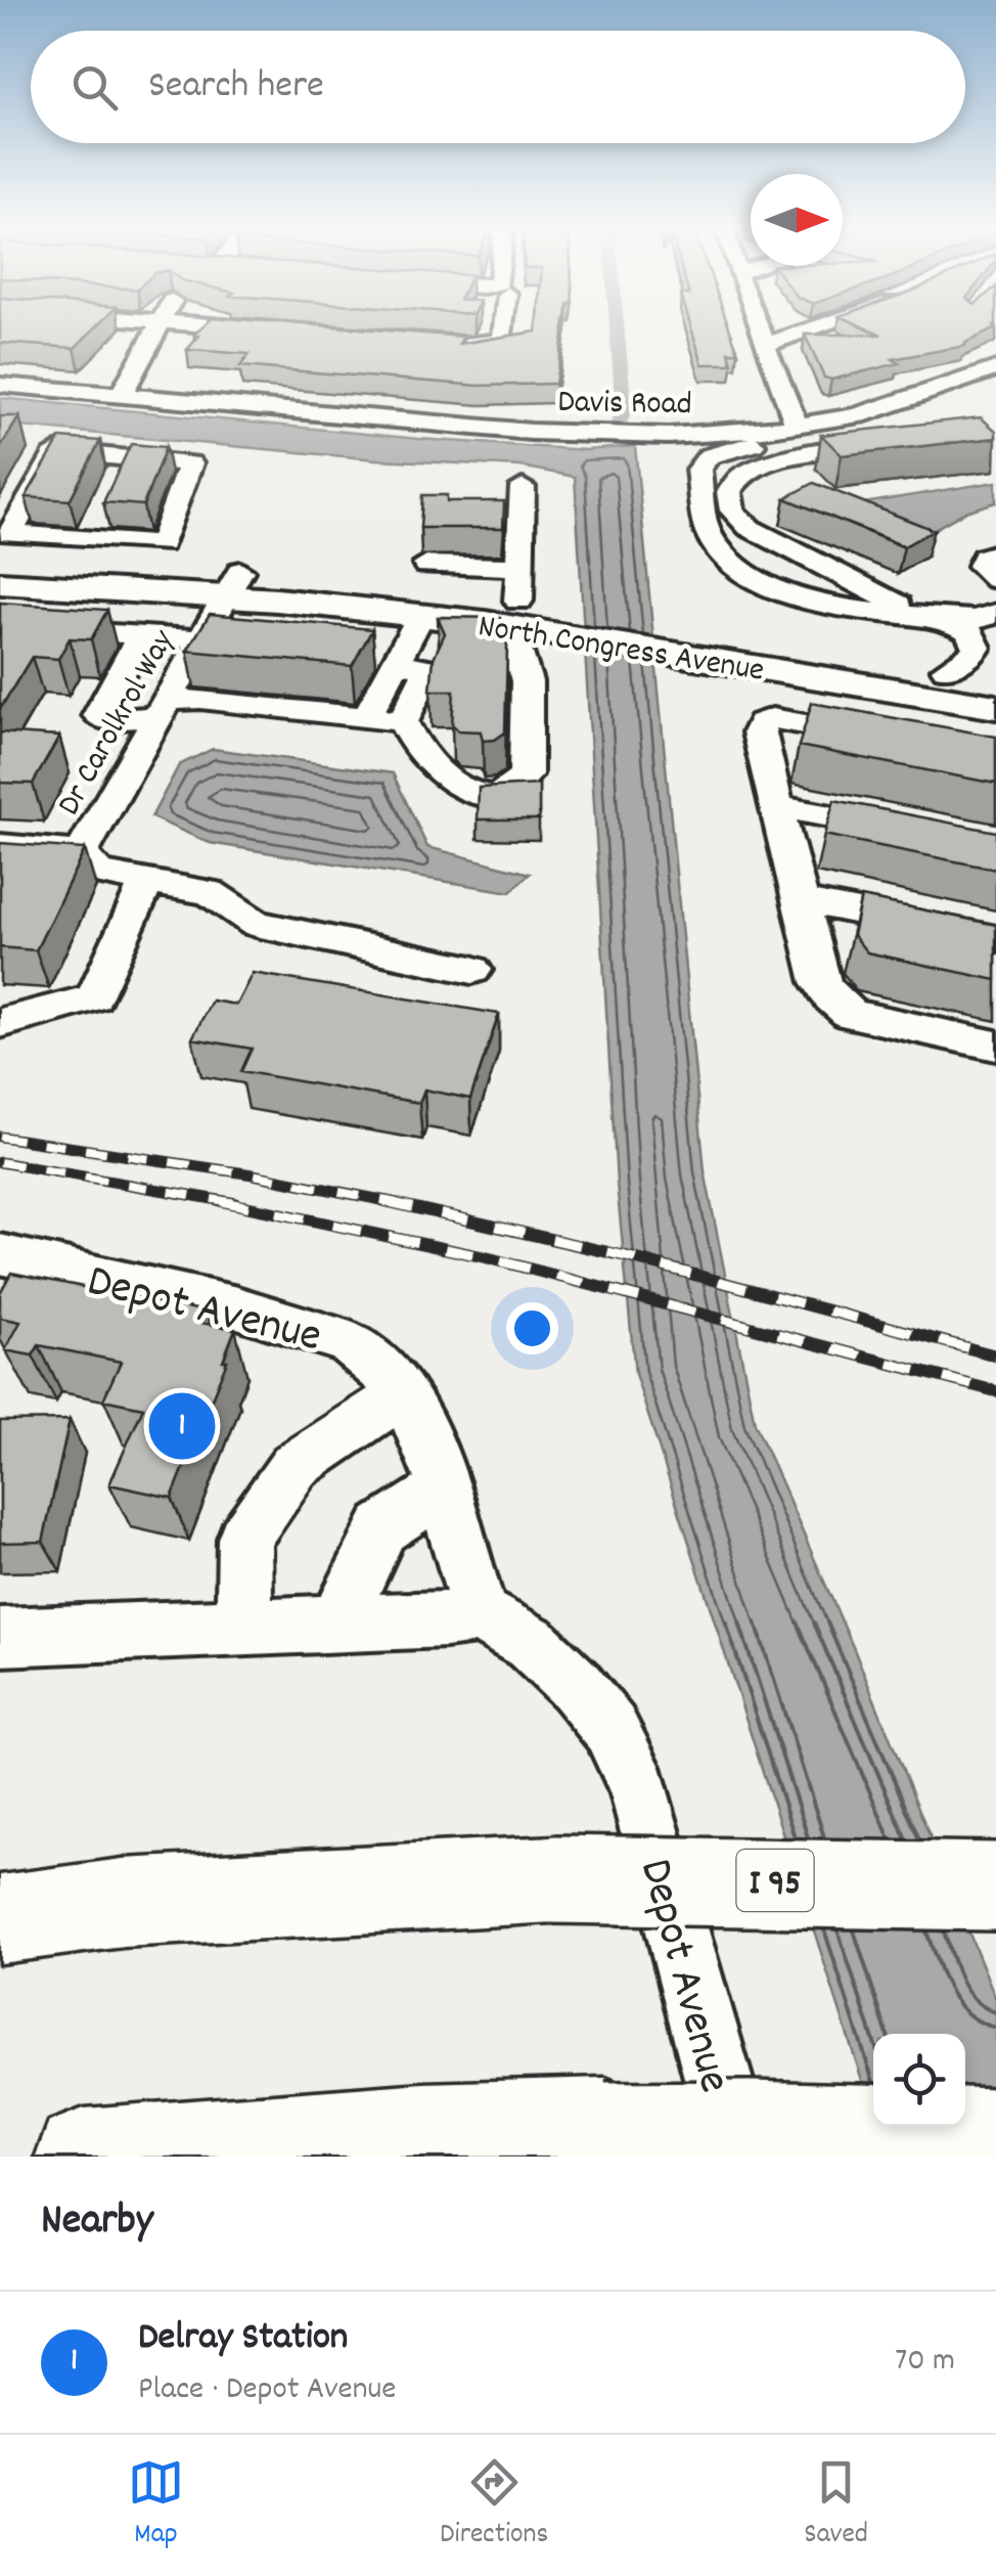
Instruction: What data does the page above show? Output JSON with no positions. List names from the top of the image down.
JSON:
{
  "streets": {
    "highway": ["I 95"],
    "main road": ["North Congress Avenue"],
    "street": ["Davis Road", "Dr Carolkrol Way", "Depot Avenue"]
  },
  "crossings": [
    ["North Congress Avenue", "Dr Carolkrol Way"]
  ],
  "north": "right",
  "page": {
    "search": "Search here",
    "pins": "1",
    "heading": "Nearby",
    "list": [
      {
        "mark": "1",
        "name": "Delray Station",
        "note": "Place · Depot Avenue",
        "value": "70 m"
      }
    ],
    "nav": ["Map", "Directions", "Saved"]
  }
}
